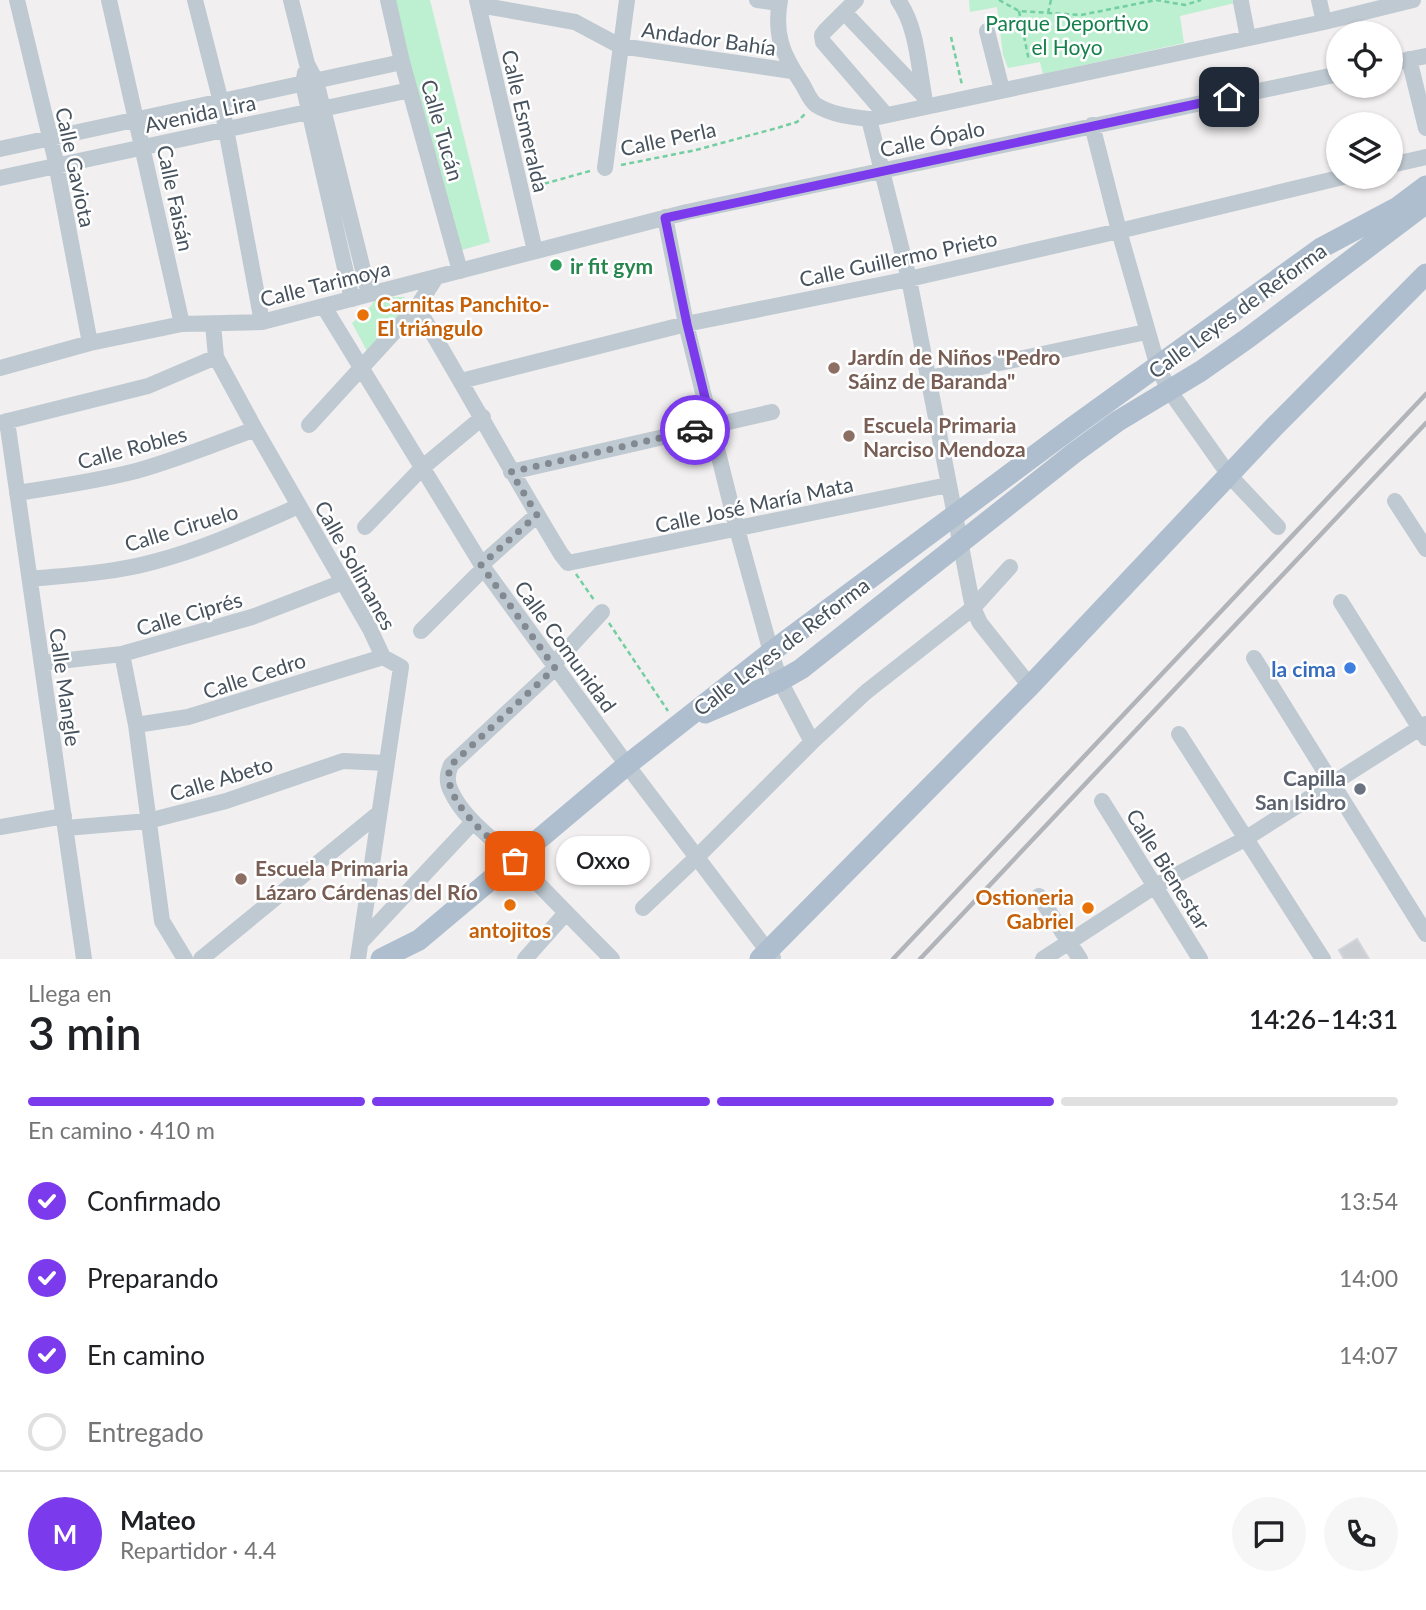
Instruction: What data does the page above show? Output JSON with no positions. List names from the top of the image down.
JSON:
{
  "streets": {
    "main road": ["Calle Leyes de Reforma"],
    "street": [
      "Andador Bahía",
      "Avenida Lira",
      "Calle Esmeralda",
      "Calle Tucán",
      "Calle Ópalo",
      "Calle Gaviota",
      "Calle Faisán",
      "Calle Guillermo Prieto",
      "Calle Tarimoya",
      "Calle Robles",
      "Calle José María Mata",
      "Calle Ciruelo",
      "Calle Solimanes",
      "Calle Ciprés",
      "Calle Comunidad",
      "Calle Cedro",
      "Calle Mangle",
      "Calle Abeto",
      "Calle Bienestar"
    ],
    "path": ["Calle Perla"]
  },
  "crossings": [
    ["Andador Bahía", "Calle Esmeralda"],
    ["Avenida Lira", "Calle Tucán"],
    ["Avenida Lira", "Calle Gaviota"],
    ["Avenida Lira", "Calle Faisán"],
    ["Calle Esmeralda", "Calle Perla"],
    ["Calle Esmeralda", "Calle Ópalo"],
    ["Calle Esmeralda", "Calle Tarimoya"],
    ["Calle Tucán", "Calle Tarimoya"],
    ["Calle Ópalo", "Calle Tarimoya"],
    ["Calle Gaviota", "Calle Tarimoya"],
    ["Calle Faisán", "Calle Tarimoya"],
    ["Calle Tarimoya", "Calle Solimanes"],
    ["Calle Tarimoya", "Calle Comunidad"],
    ["Calle Robles", "Calle Solimanes"],
    ["Calle Robles", "Calle Mangle"],
    ["Calle Ciruelo", "Calle Solimanes"],
    ["Calle Ciruelo", "Calle Mangle"],
    ["Calle Solimanes", "Calle Ciprés"],
    ["Calle Solimanes", "Calle Cedro"],
    ["Calle Solimanes", "Calle Abeto"],
    ["Calle Ciprés", "Calle Mangle"],
    ["Calle Mangle", "Calle Abeto"]
  ],
  "parks": ["Parque Deportivo el Hoyo"],
  "places": [
    "ir fit gym",
    "Carnitas Panchito- El triángulo",
    "Jardín de Niños \"Pedro Sáinz de Baranda\"",
    "Escuela Primaria Narciso Mendoza",
    "la cima",
    "Capilla San Isidro",
    "Oxxo",
    "Escuela Primaria Lázaro Cárdenas del Río",
    "antojitos",
    "Ostioneria Gabriel"
  ],
  "page": {
    "bubble": "Oxxo",
    "heading": ["3 min", "Llega en", "14:26–14:31"],
    "panel": ["Mateo", "Repartidor · 4.4"],
    "bar": "En camino · 410 m",
    "list": [
      ["Confirmado", "13:54"],
      ["Preparando", "14:00"],
      ["En camino", "14:07"],
      "Entregado"
    ],
    "round": "M"
  }
}
